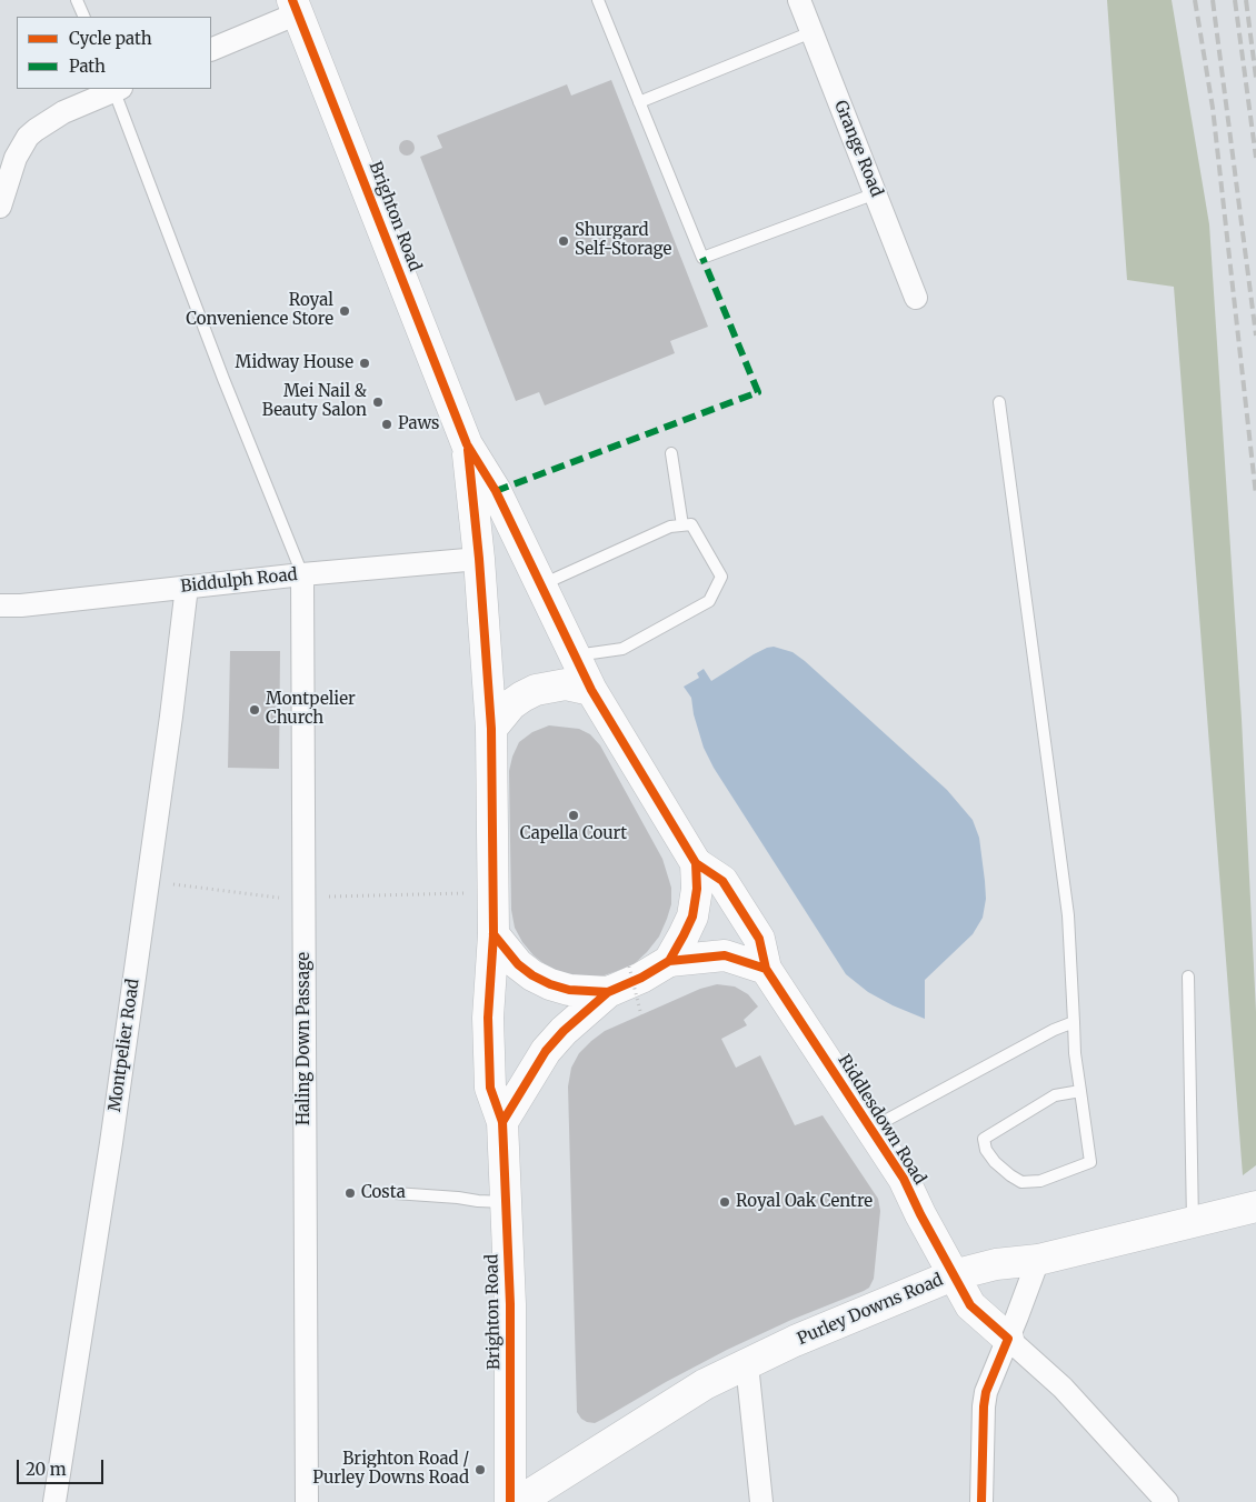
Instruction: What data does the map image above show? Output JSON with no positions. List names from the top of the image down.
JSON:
{
  "streets": {
    "main road": ["Brighton Road", "Riddlesdown Road", "Purley Downs Road"],
    "street": [
      "Grange Road",
      "Biddulph Road",
      "Haling Down Passage",
      "Montpelier Road"
    ]
  },
  "crossings": [
    ["Brighton Road", "Biddulph Road"],
    ["Biddulph Road", "Haling Down Passage"],
    ["Biddulph Road", "Montpelier Road"],
    ["Riddlesdown Road", "Purley Downs Road"]
  ],
  "places": [
    "Shurgard Self-Storage",
    "Royal Convenience Store",
    "Midway House",
    "Mei Nail & Beauty Salon",
    "Paws",
    "Montpelier Church",
    "Capella Court",
    "Costa",
    "Royal Oak Centre",
    "Brighton Road / Purley Downs Road"
  ],
  "legend": ["Cycle path", "Path"],
  "scale_bar": "20 m"
}
